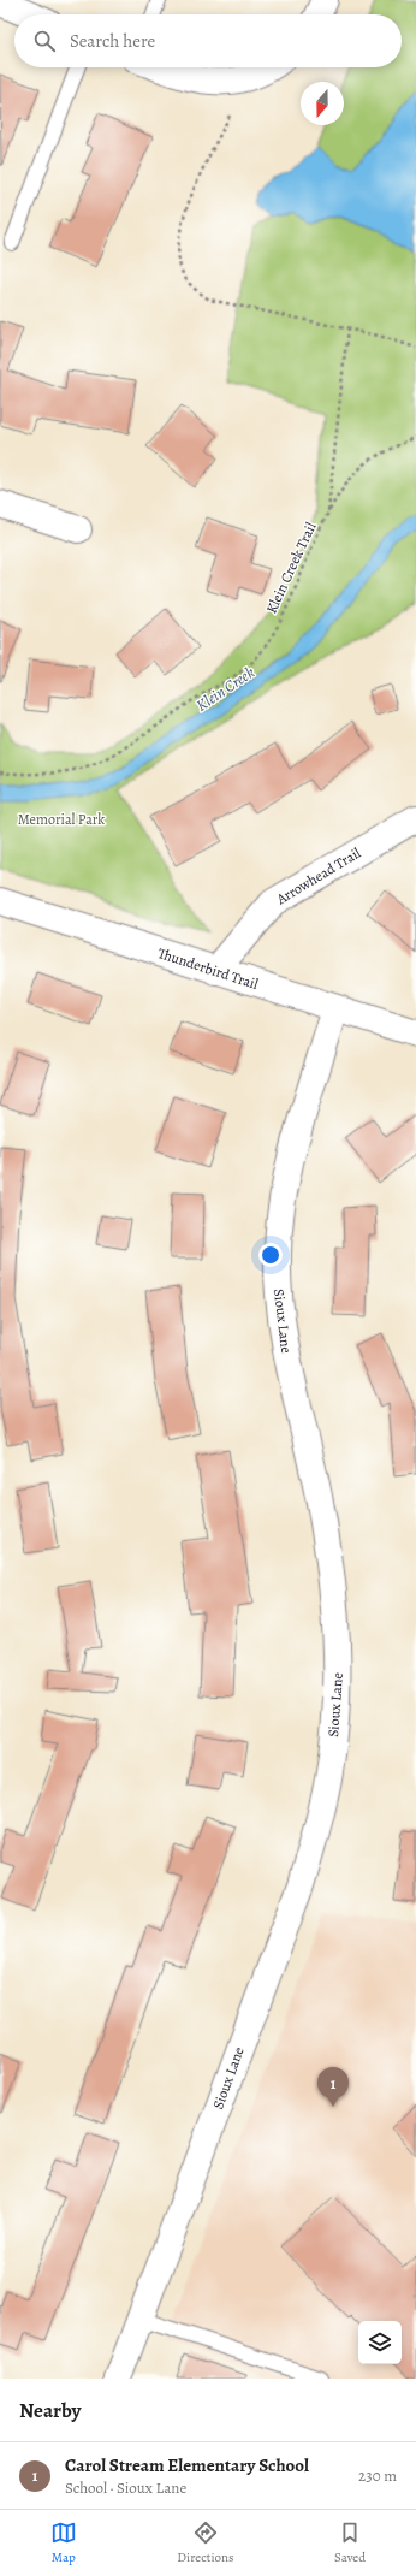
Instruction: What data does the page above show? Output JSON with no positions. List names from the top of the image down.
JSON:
{
  "streets": {
    "street": ["Arrowhead Trail", "Thunderbird Trail", "Sioux Lane"],
    "path": ["Klein Creek Trail"]
  },
  "crossings": [
    ["Arrowhead Trail", "Thunderbird Trail"],
    ["Thunderbird Trail", "Sioux Lane"]
  ],
  "water": ["Klein Creek"],
  "parks": ["Memorial Park"],
  "north": "bottom",
  "page": {
    "search": "Search here",
    "pins": "1",
    "heading": "Nearby",
    "list": [
      {
        "mark": "1",
        "name": "Carol Stream Elementary School",
        "note": "School · Sioux Lane",
        "value": "230 m"
      }
    ],
    "nav": ["Map", "Directions", "Saved"]
  }
}
